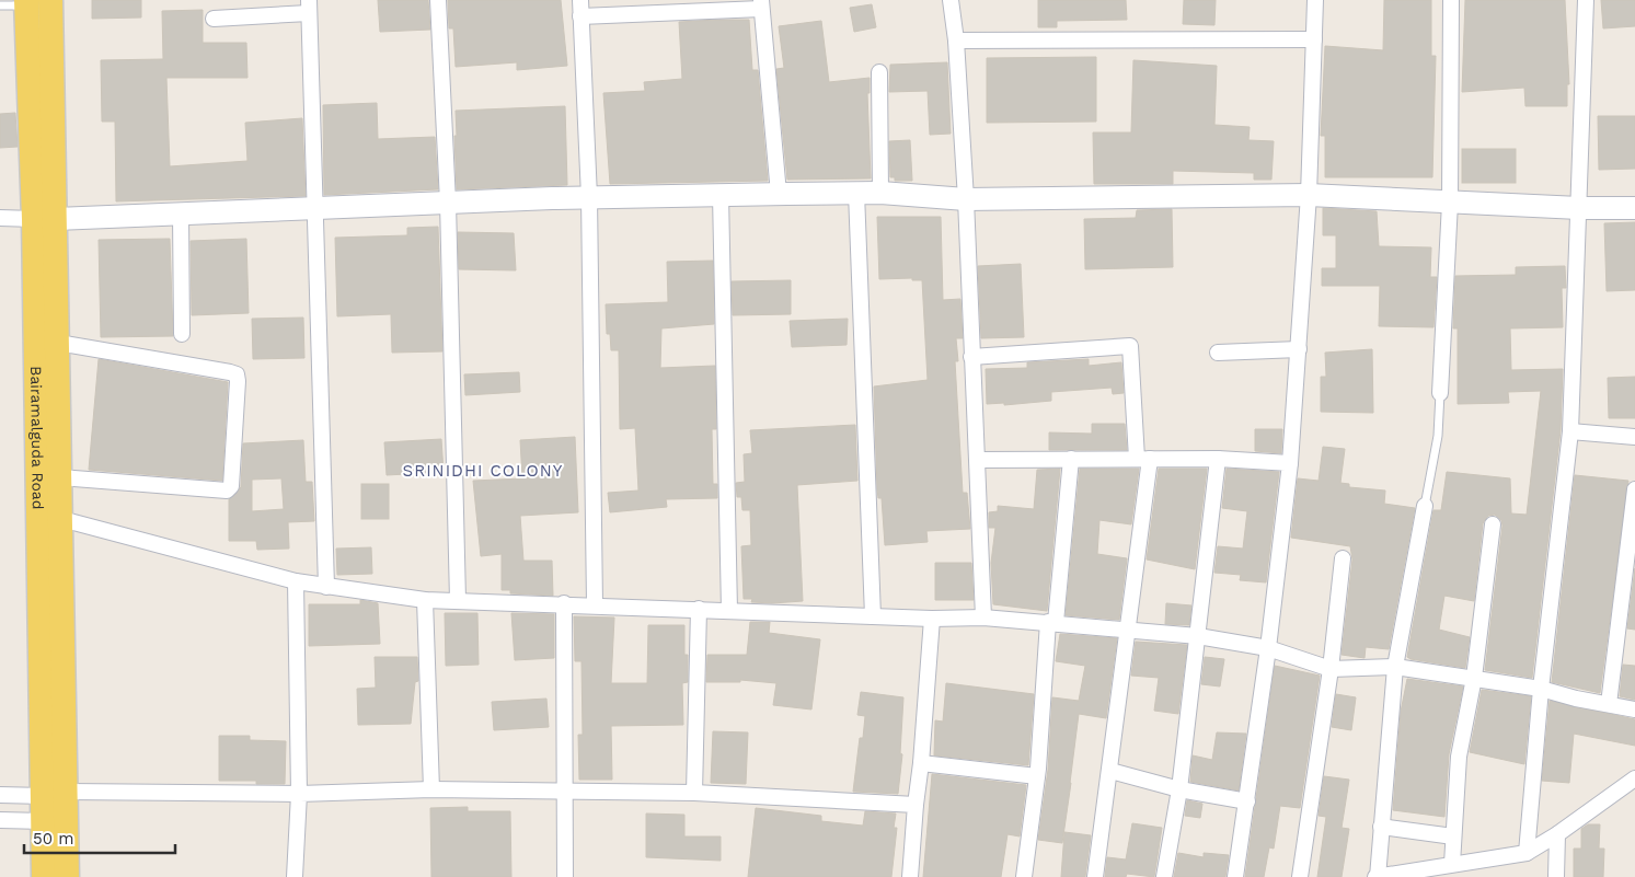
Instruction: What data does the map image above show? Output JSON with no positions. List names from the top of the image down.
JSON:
{
  "streets": {
    "main road": ["Bairamalguda Road"]
  },
  "districts": ["SRINIDHI COLONY"],
  "scale_bar": "50 m"
}
